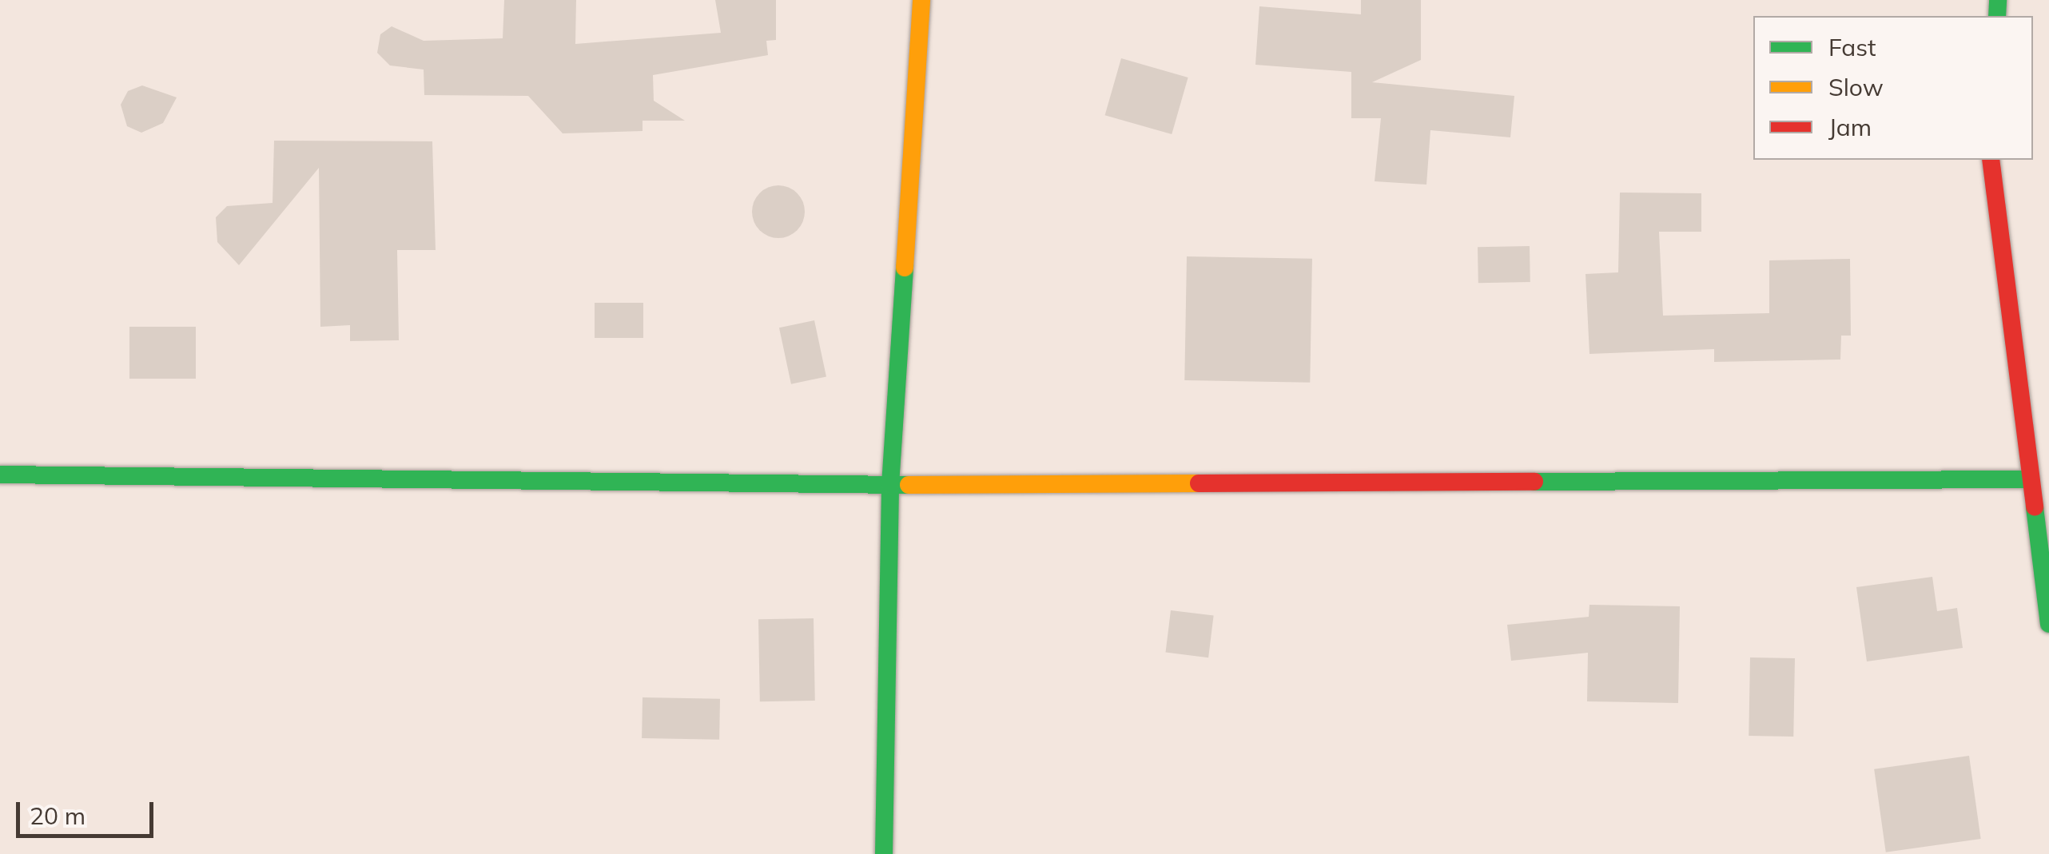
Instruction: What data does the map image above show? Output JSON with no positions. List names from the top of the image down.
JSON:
{
  "legend": ["Fast", "Slow", "Jam"],
  "scale_bar": "20 m"
}
